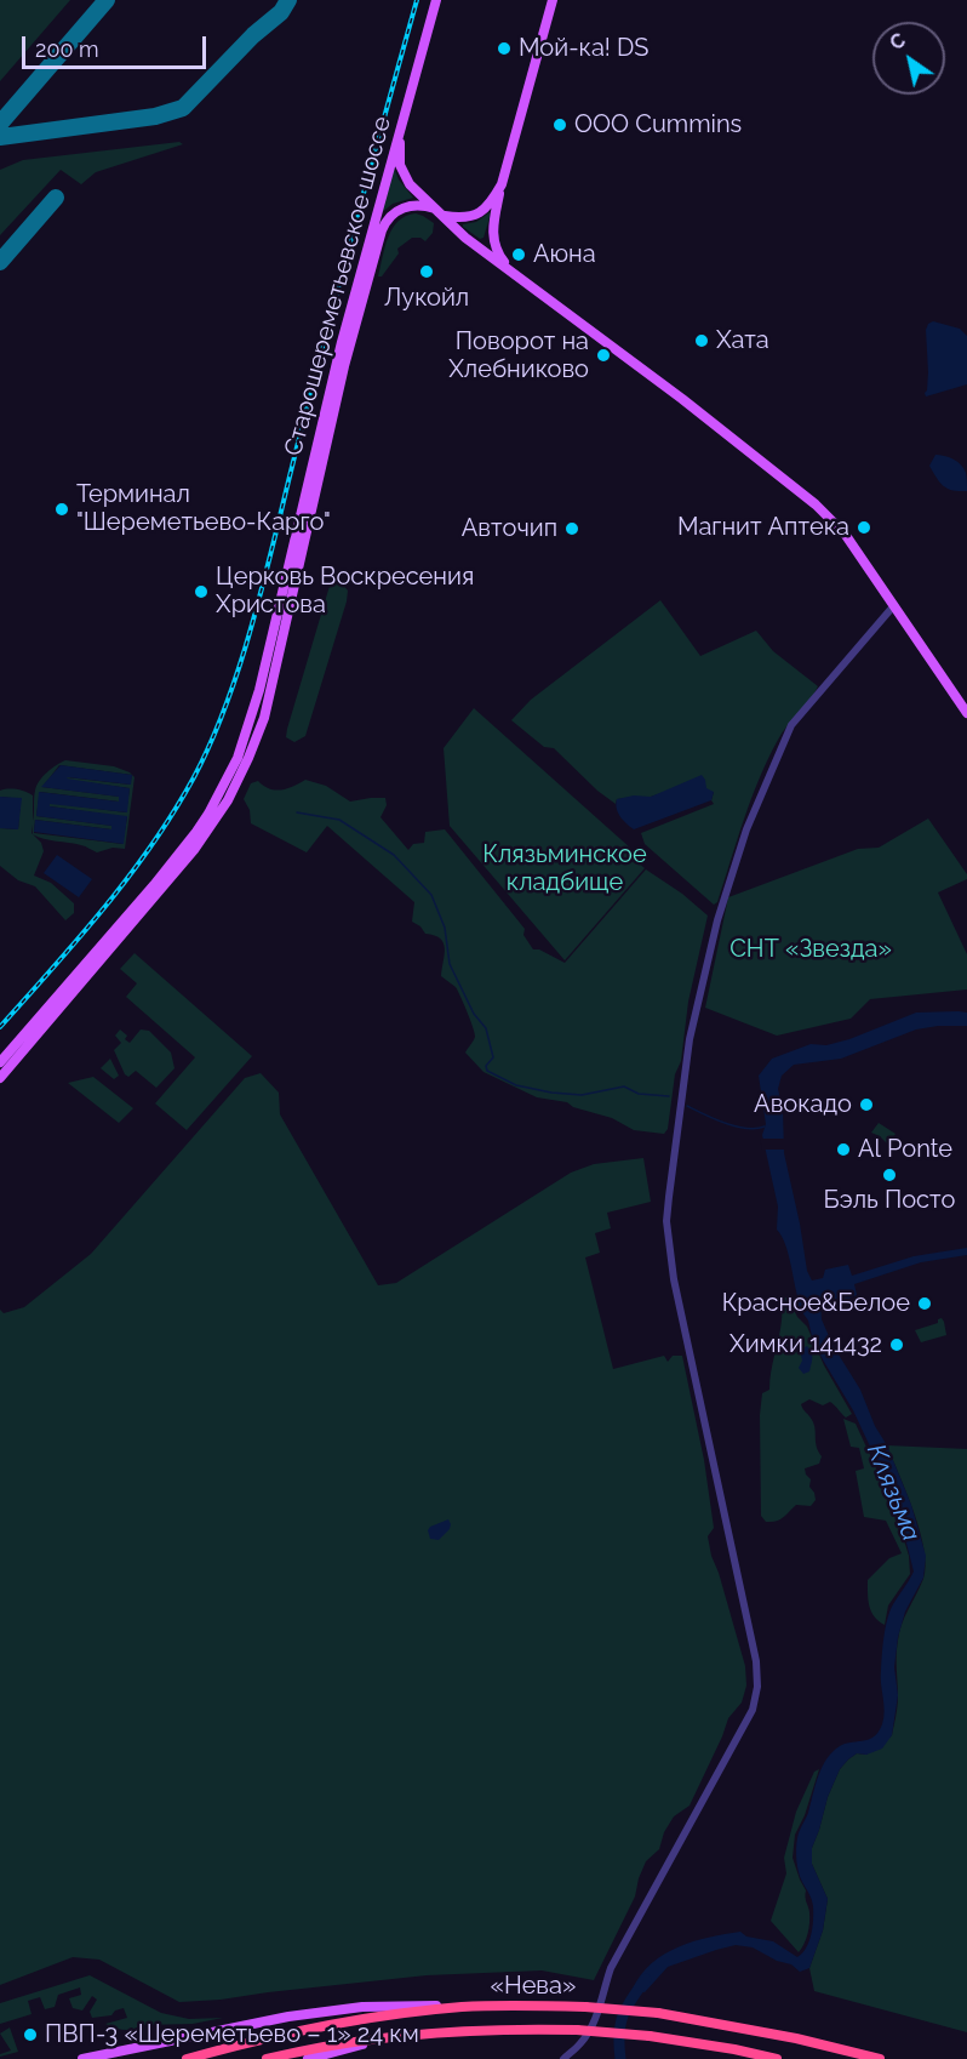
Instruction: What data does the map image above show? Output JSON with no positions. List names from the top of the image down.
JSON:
{
  "streets": {
    "highway": ["«Нева»"],
    "main road": ["Старошереметьевское шоссе"]
  },
  "water": ["Клязьма"],
  "parks": ["Клязьминское кладбище", "СНТ «Звезда»"],
  "places": [
    "Мой-ка! DS",
    "OOO Cummins",
    "Аюна",
    "Лукойл",
    "Хата",
    "Поворот на Хлебниково",
    "Терминал \"Шереметьево-Карго\"",
    "Магнит Аптека",
    "Авточип",
    "Церковь Воскресения Христова",
    "Авокадо",
    "Al Ponte",
    "Бэль Посто",
    "Красное&Белое",
    "Химки 141432",
    "ПВП-3 «Шереметьево – 1» 24 км"
  ],
  "scale_bar": "200 m",
  "north": "top left"
}
